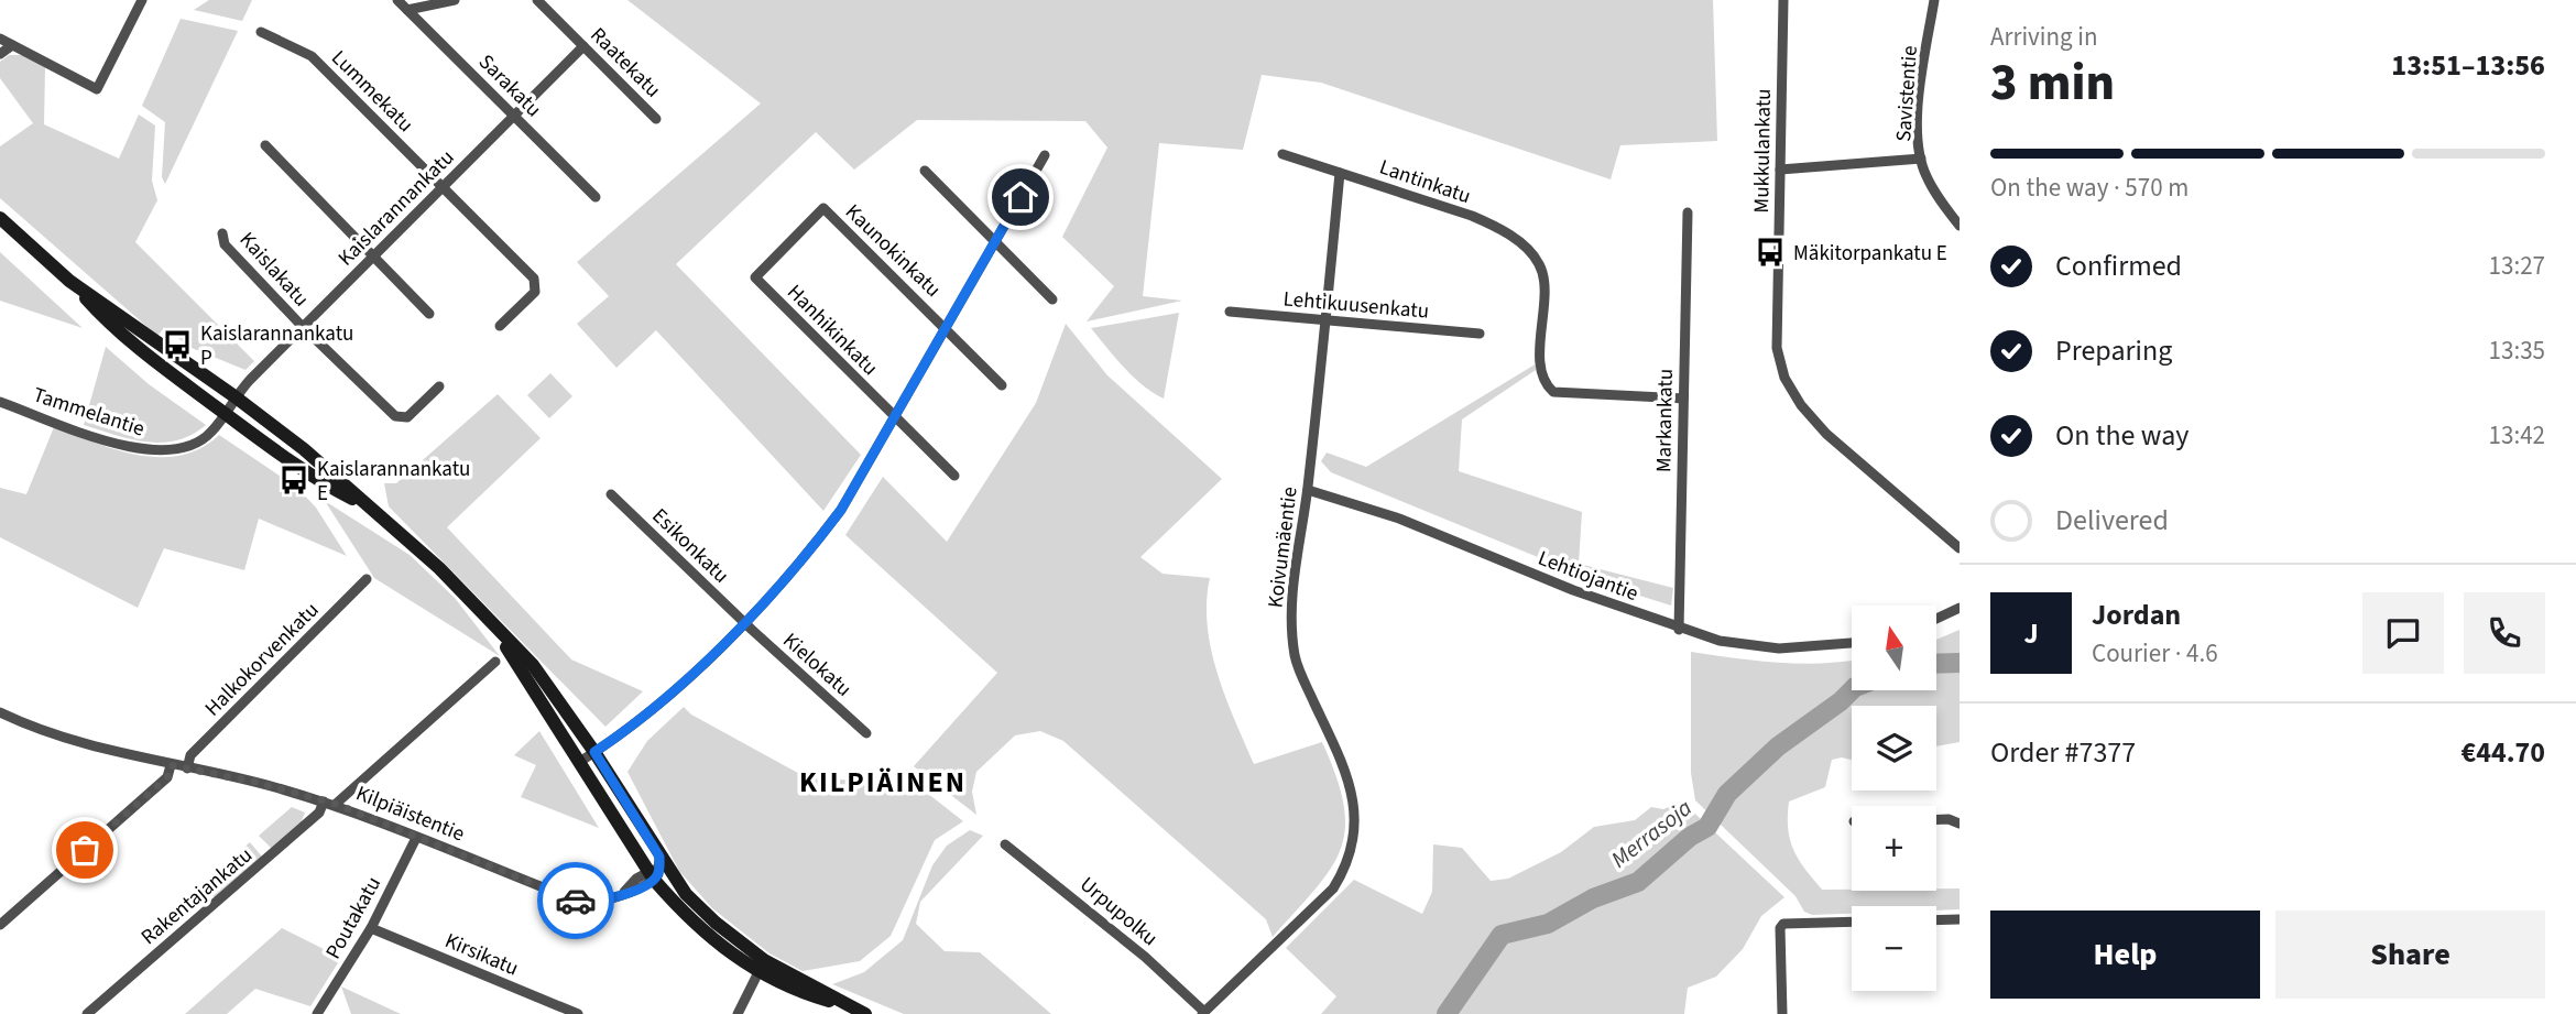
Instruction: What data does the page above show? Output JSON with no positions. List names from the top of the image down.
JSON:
{
  "streets": {
    "street": [
      "Raatekatu",
      "Sarakatu",
      "Lummekatu",
      "Savistentie",
      "Mukkulankatu",
      "Lantinkatu",
      "Kaislarannankatu",
      "Kaunokinkatu",
      "Kaislakatu",
      "Lehtikuusenkatu",
      "Hanhikinkatu",
      "Tammelantie",
      "Markankatu",
      "Esikonkatu",
      "Koivumäentie",
      "Lehtiojantie",
      "Halkokorvenkatu",
      "Kielokatu",
      "Kilpiäistentie",
      "Rakentajankatu",
      "Urpupolku",
      "Poutakatu",
      "Kirsikatu"
    ]
  },
  "crossings": [
    ["Raatekatu", "Kaislarannankatu"],
    ["Sarakatu", "Kaislarannankatu"],
    ["Lummekatu", "Kaislarannankatu"],
    ["Lantinkatu", "Markankatu"],
    ["Lantinkatu", "Koivumäentie"],
    ["Kaislarannankatu", "Kaislakatu"],
    ["Kaislarannankatu", "Tammelantie"],
    ["Kaunokinkatu", "Hanhikinkatu"],
    ["Lehtikuusenkatu", "Koivumäentie"],
    ["Markankatu", "Lehtiojantie"],
    ["Esikonkatu", "Kielokatu"],
    ["Koivumäentie", "Lehtiojantie"],
    ["Koivumäentie", "Urpupolku"],
    ["Halkokorvenkatu", "Kilpiäistentie"],
    ["Kilpiäistentie", "Rakentajankatu"],
    ["Kilpiäistentie", "Poutakatu"],
    ["Poutakatu", "Kirsikatu"]
  ],
  "districts": ["KILPIÄINEN"],
  "water": ["Merrasoja"],
  "places": {
    "bus stop": ["Mäkitorpankatu E", "Kaislarannankatu P", "Kaislarannankatu E"]
  },
  "north": "top",
  "page": {
    "heading": ["3 min", "Arriving in", "13:51–13:56"],
    "panel": [
      "Jordan",
      "Courier · 4.6",
      "Order #7377",
      "€44.70"
    ],
    "bar": "On the way · 570 m",
    "list": [
      ["Confirmed", "13:27"],
      ["Preparing", "13:35"],
      ["On the way", "13:42"],
      "Delivered"
    ],
    "round": "J",
    "map_buttons": ["+", "−"],
    "buttons": ["Help", "Share"]
  }
}
